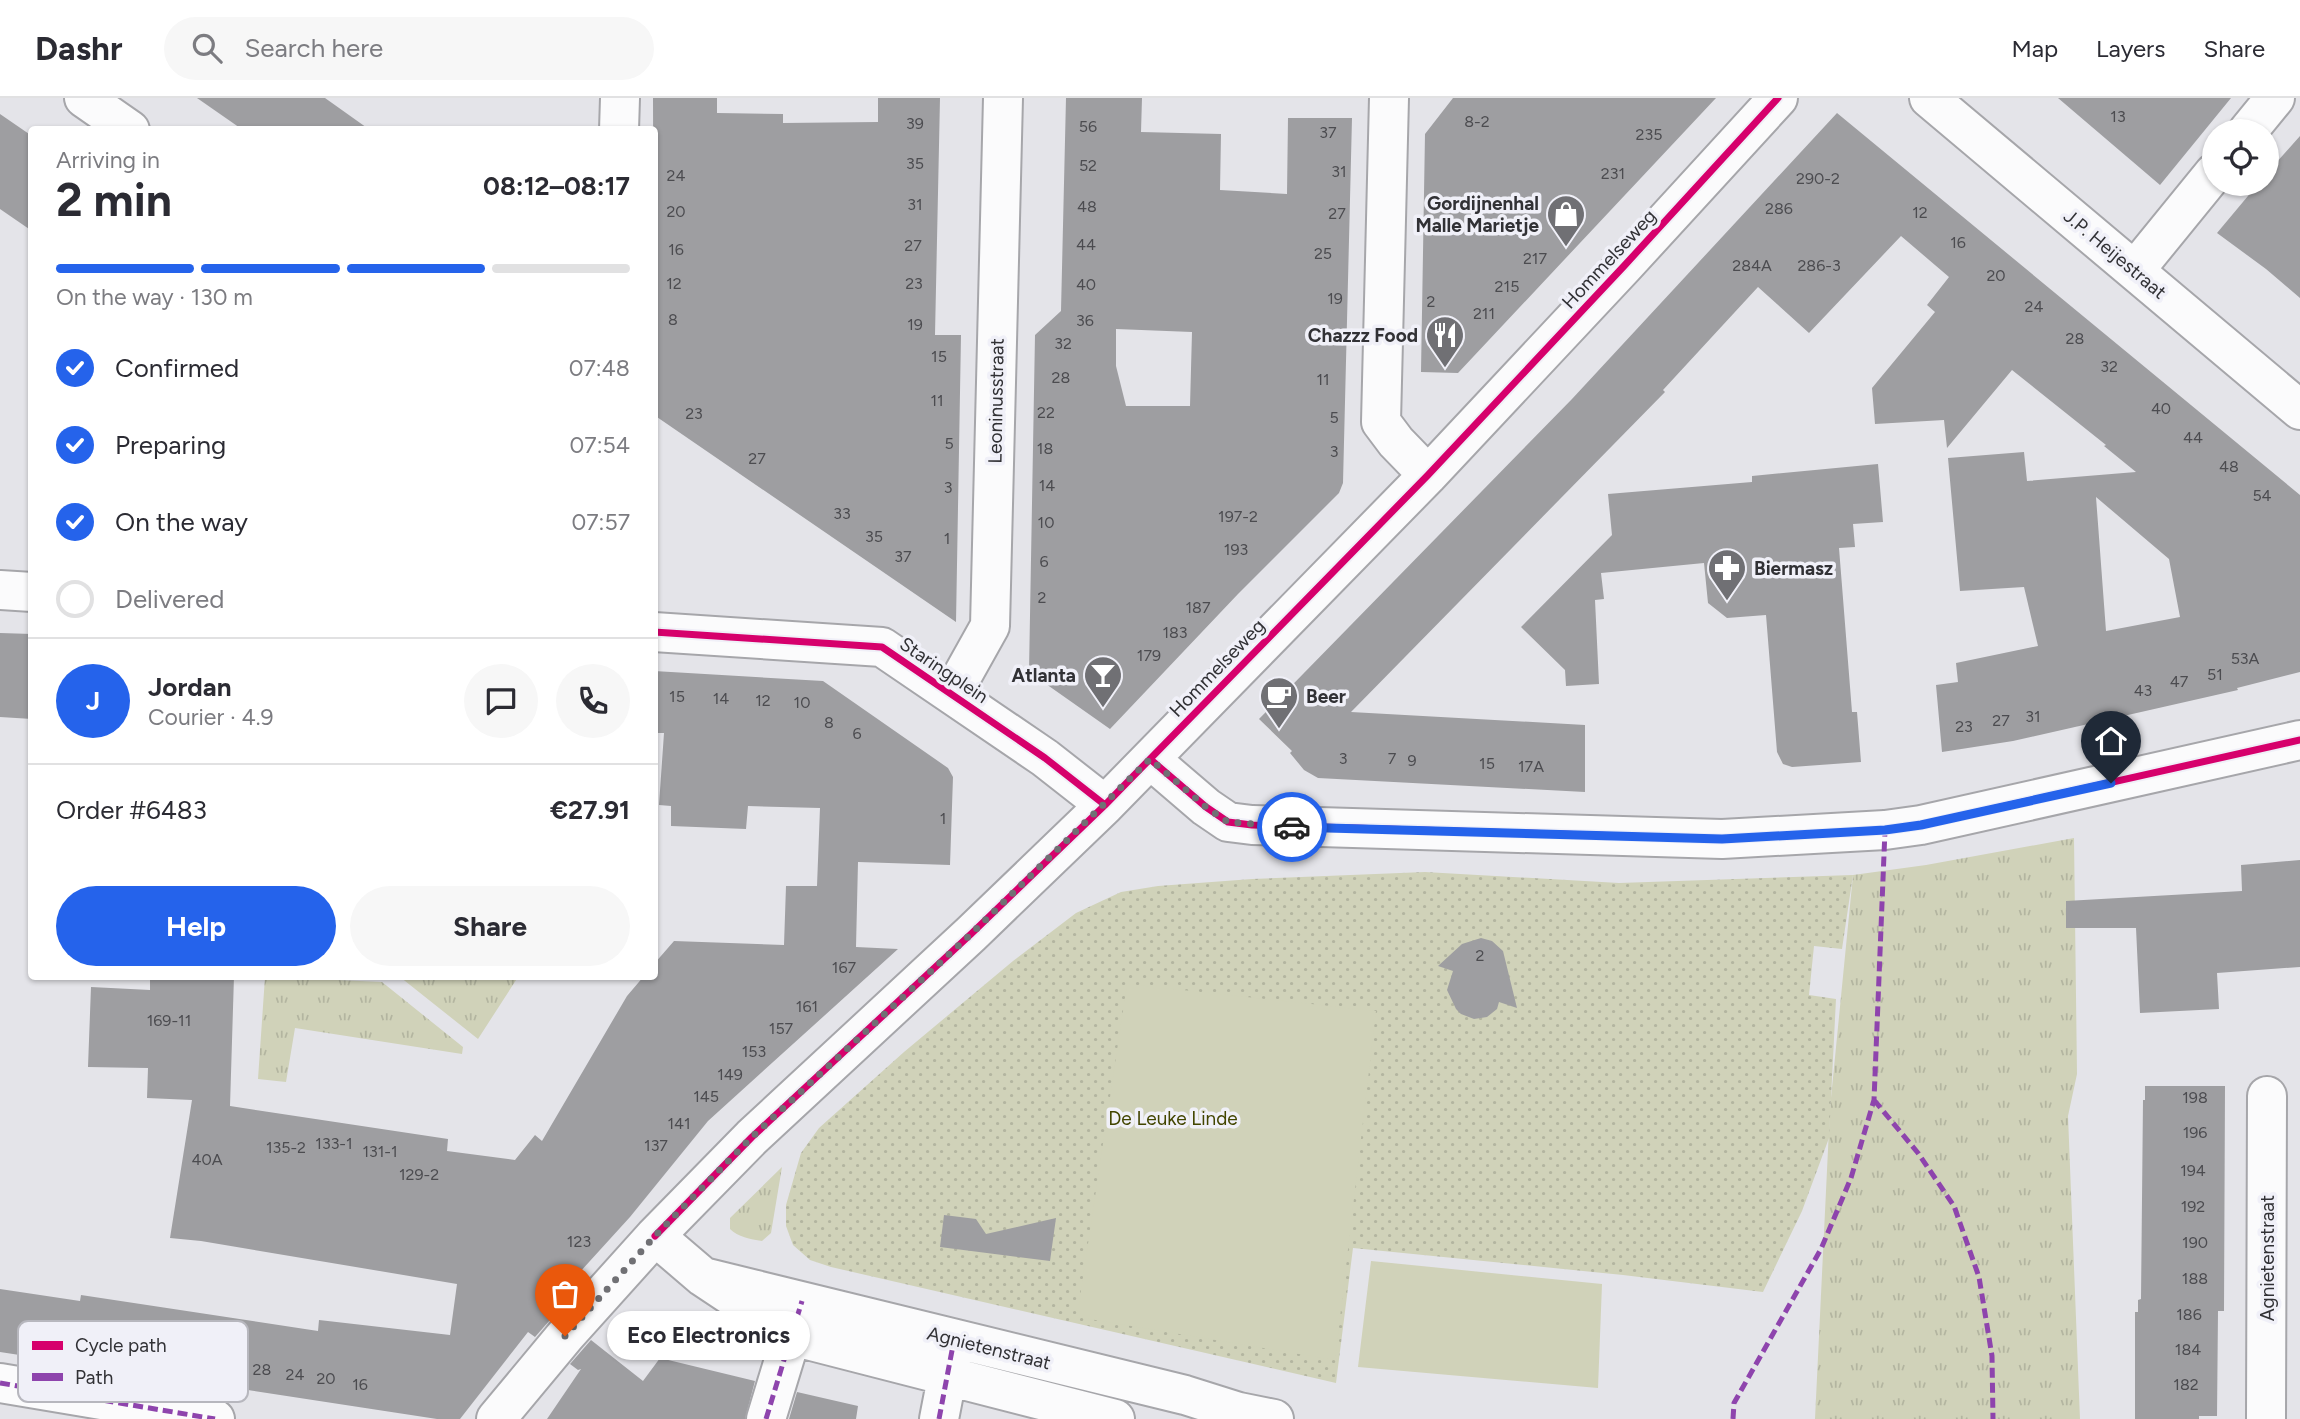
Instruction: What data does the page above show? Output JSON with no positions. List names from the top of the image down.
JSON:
{
  "streets": {
    "street": [
      "J.P. Heijestraat",
      "Hommelseweg",
      "Leoninusstraat",
      "Staringplein",
      "Agnietenstraat"
    ]
  },
  "crossings": [
    ["Hommelseweg", "Staringplein"],
    ["Hommelseweg", "Agnietenstraat"],
    ["Leoninusstraat", "Staringplein"]
  ],
  "parks": ["De Leuke Linde"],
  "places": {
    "shop": ["Gordijnenhal Malle Marietje"],
    "restaurant": ["Chazzz Food"],
    "pharmacy": ["Biermasz"],
    "bar": ["Atlanta"],
    "cafe": ["Beer"],
    "other": ["Eco Electronics"]
  },
  "house_numbers": [
    "13",
    "8-2",
    "39",
    "56",
    "37",
    "235",
    "35",
    "52",
    "31",
    "231",
    "24",
    "290-2",
    "31",
    "48",
    "286",
    "20",
    "12",
    "27",
    "16",
    "44",
    "27",
    "16",
    "25",
    "217",
    "284A",
    "286-3",
    "20",
    "12",
    "23",
    "40",
    "215",
    "19",
    "2",
    "24",
    "211",
    "8",
    "36",
    "19",
    "28",
    "32",
    "15",
    "32",
    "28",
    "11",
    "11",
    "40",
    "22",
    "23",
    "5",
    "44",
    "5",
    "18",
    "3",
    "27",
    "48",
    "14",
    "3",
    "54",
    "33",
    "197-2",
    "10",
    "35",
    "1",
    "193",
    "37",
    "6",
    "2",
    "187",
    "183",
    "179",
    "53A",
    "51",
    "47",
    "43",
    "15",
    "14",
    "12",
    "10",
    "31",
    "27",
    "8",
    "23",
    "6",
    "3",
    "7",
    "9",
    "15",
    "17A",
    "1",
    "2",
    "167",
    "161",
    "169-11",
    "157",
    "153",
    "149",
    "145",
    "198",
    "141",
    "196",
    "133-1",
    "137",
    "135-2",
    "131-1",
    "40A",
    "194",
    "129-2",
    "192",
    "123",
    "190",
    "188",
    "186",
    "184",
    "28",
    "24",
    "20",
    "16",
    "182"
  ],
  "legend": ["Cycle path", "Path"],
  "page": {
    "header": "Dashr",
    "search": "Search here",
    "nav": ["Map", "Layers", "Share"],
    "heading": ["2 min", "Arriving in", "08:12–08:17"],
    "panel": [
      "Jordan",
      "Courier · 4.9",
      "Order #6483",
      "€27.91"
    ],
    "bar": "On the way · 130 m",
    "list": [
      ["Confirmed", "07:48"],
      ["Preparing", "07:54"],
      ["On the way", "07:57"],
      "Delivered"
    ],
    "round": "J",
    "buttons": ["Help", "Share"],
    "bubble": "Eco Electronics"
  }
}
